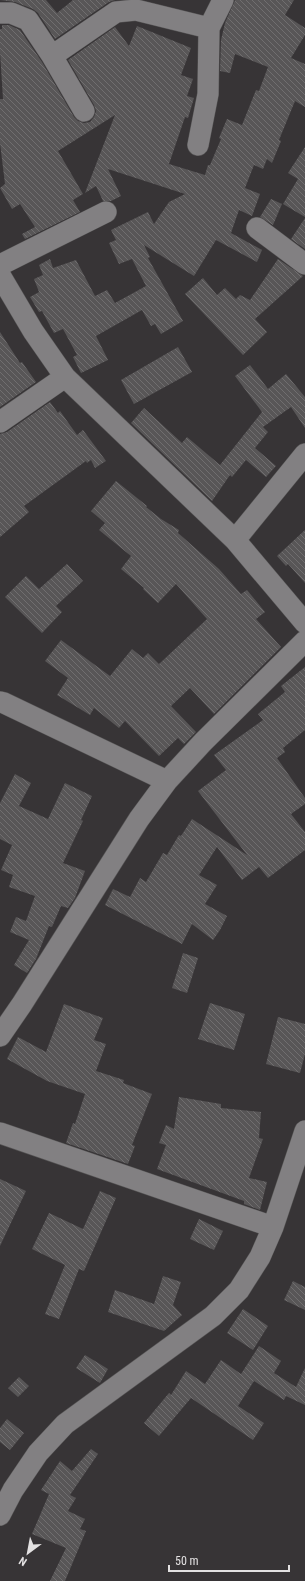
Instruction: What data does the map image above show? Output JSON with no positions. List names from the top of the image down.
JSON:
{
  "scale_bar": "50 m",
  "north": "bottom left"
}
